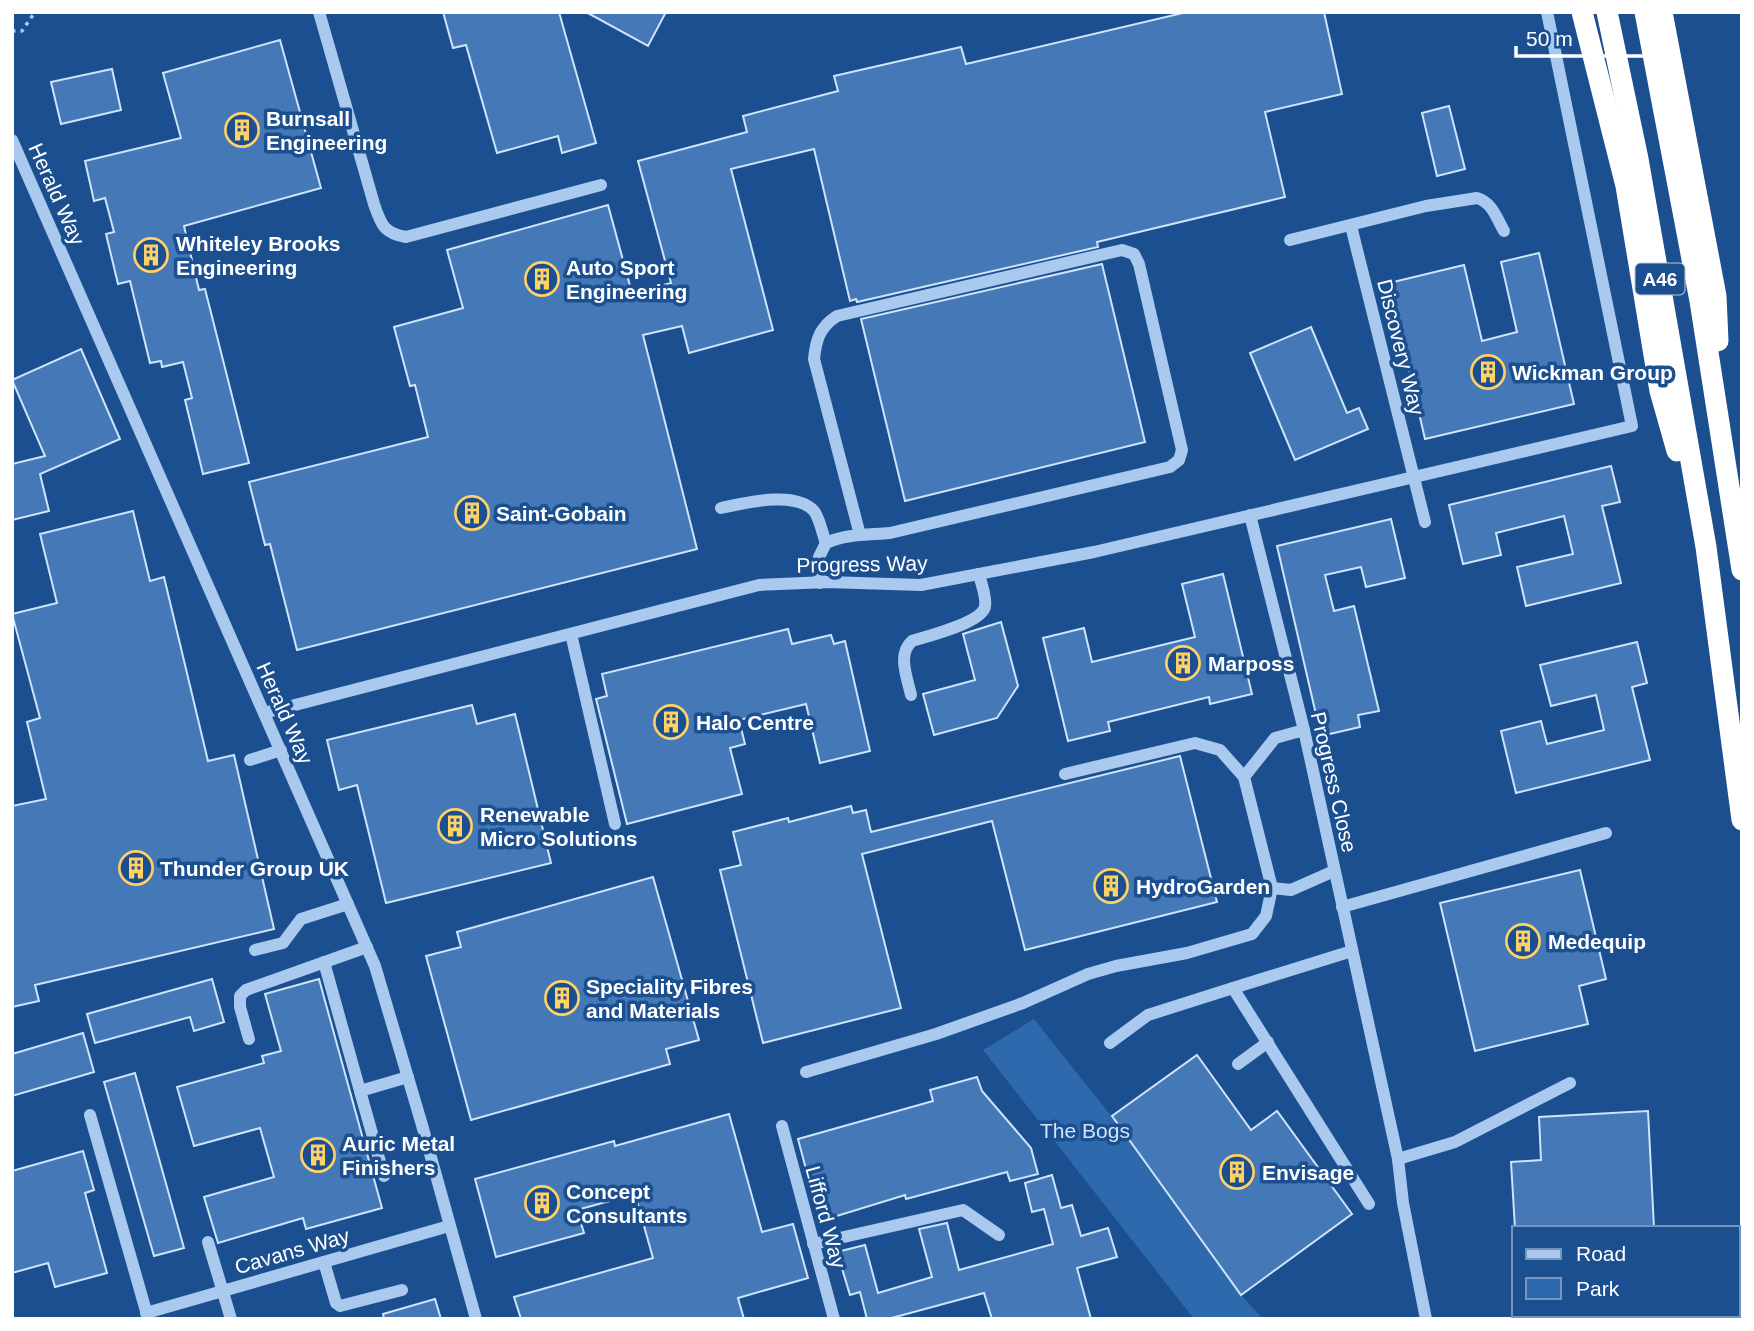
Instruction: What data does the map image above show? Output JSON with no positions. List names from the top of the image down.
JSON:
{
  "streets": {
    "highway": ["A46"],
    "street": [
      "Herald Way",
      "Discovery Way",
      "Progress Way",
      "Progress Close",
      "Lifford Way",
      "Cavans Way"
    ]
  },
  "crossings": [
    ["Herald Way", "Progress Way"],
    ["Herald Way", "Cavans Way"],
    ["Discovery Way", "Progress Way"],
    ["Progress Way", "Progress Close"]
  ],
  "parks": ["The Bogs"],
  "places": {
    "building": [
      "Burnsall Engineering",
      "Whiteley Brooks Engineering",
      "Auto Sport Engineering",
      "Wickman Group",
      "Saint-Gobain",
      "Marposs",
      "Halo Centre",
      "Renewable Micro Solutions",
      "Thunder Group UK",
      "HydroGarden",
      "Medequip",
      "Speciality Fibres and Materials",
      "Auric Metal Finishers",
      "Envisage",
      "Concept Consultants"
    ]
  },
  "legend": ["Road", "Park"],
  "scale_bar": "50 m"
}
